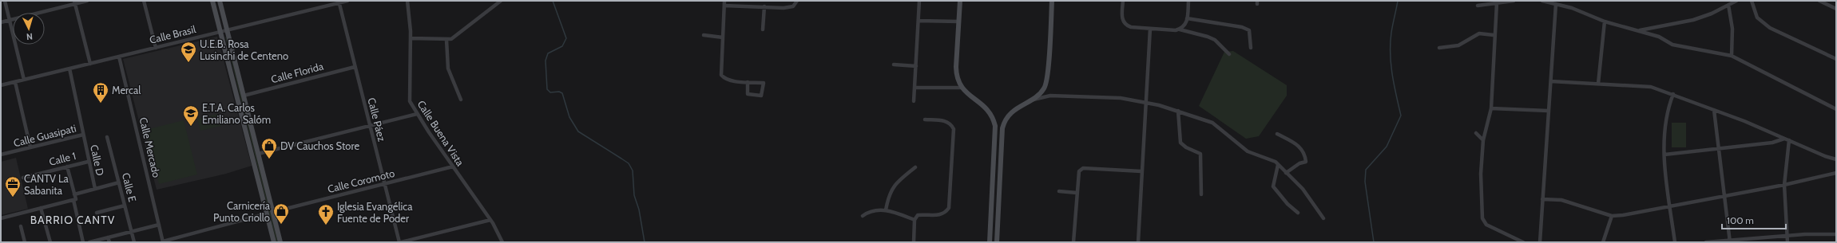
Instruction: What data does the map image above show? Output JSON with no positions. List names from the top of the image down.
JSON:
{
  "streets": {
    "street": [
      "Calle Brasil",
      "Calle Florida",
      "Calle Páez",
      "Calle Buena Vista",
      "Calle Guasipati",
      "Calle Mercado",
      "Calle 1",
      "Calle D",
      "Calle Coromoto",
      "Calle E"
    ]
  },
  "crossings": [
    ["Calle Brasil", "Calle Páez"],
    ["Calle Brasil", "Calle Guasipati"],
    ["Calle Brasil", "Calle Mercado"],
    ["Calle Florida", "Calle Páez"],
    ["Calle Páez", "Calle Coromoto"],
    ["Calle Buena Vista", "Calle Coromoto"],
    ["Calle Guasipati", "Calle D"],
    ["Calle 1", "Calle D"]
  ],
  "districts": ["BARRIO CANTV"],
  "places": {
    "school or university": ["U.E.B. Rosa Lusinchi de Centeno", "E.T.A. Carlos Emiliano Salóm"],
    "building": ["Mercal"],
    "shop": ["DV Cauchos Store", "Carnicería Punto Criollo"],
    "office": ["CANTV La Sabanita"],
    "church": ["Iglesia Evangélica Fuente de Poder"]
  },
  "scale_bar": "100 m",
  "north": "bottom"
}
